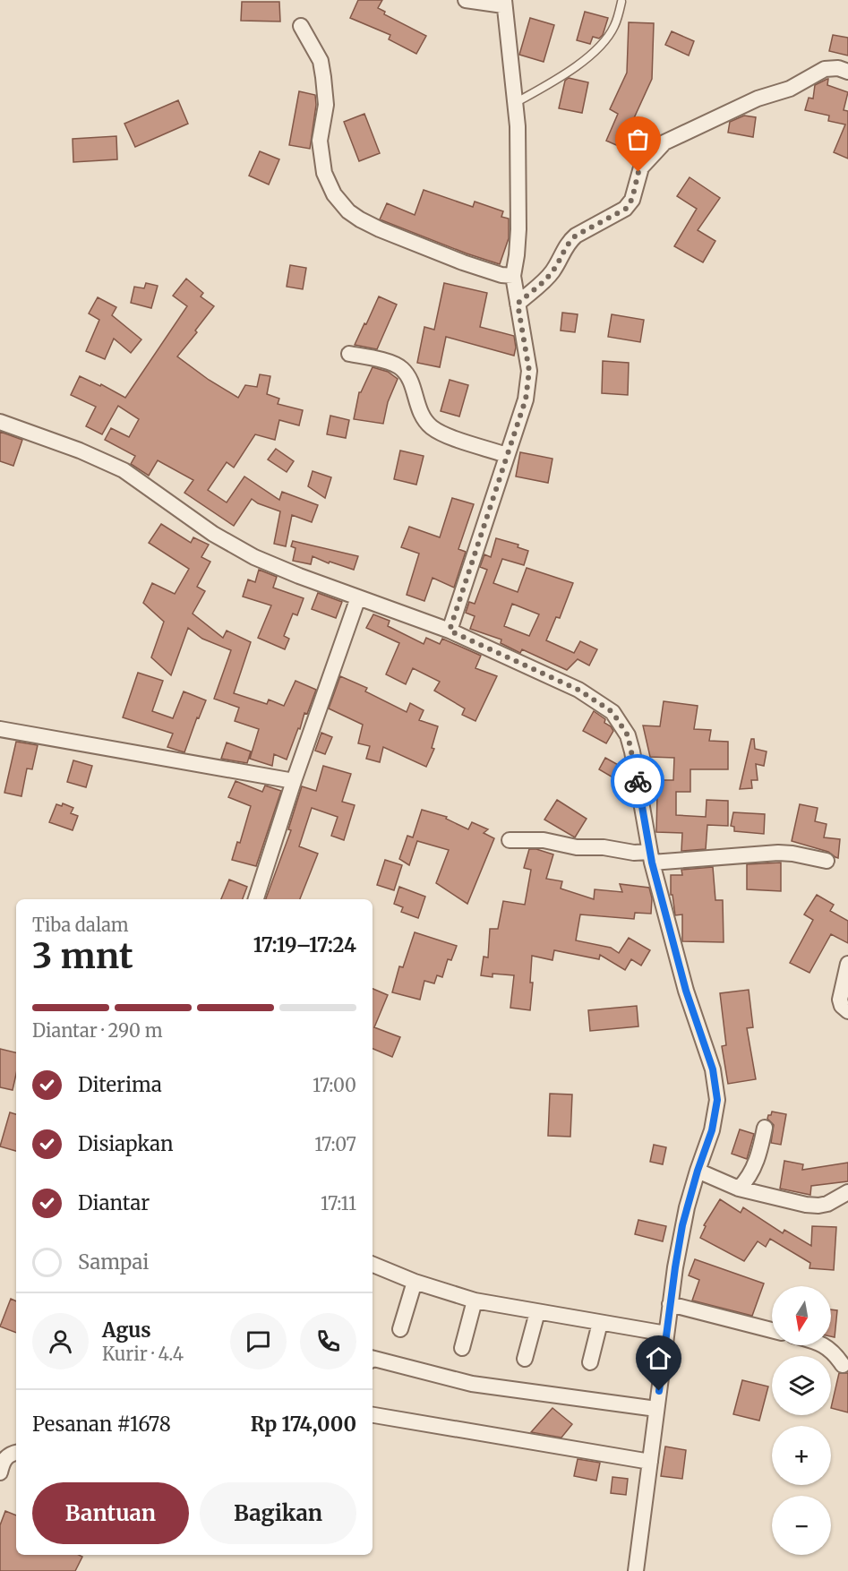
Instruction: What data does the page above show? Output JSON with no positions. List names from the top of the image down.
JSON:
{
  "north": "bottom",
  "page": {
    "heading": ["3 mnt", "Tiba dalam", "17:19–17:24"],
    "panel": [
      "Agus",
      "Kurir · 4.4",
      "Pesanan #1678",
      "Rp 174,000"
    ],
    "bar": "Diantar · 290 m",
    "list": [
      ["Diterima", "17:00"],
      ["Disiapkan", "17:07"],
      ["Diantar", "17:11"],
      "Sampai"
    ],
    "map_buttons": ["+", "−"],
    "buttons": ["Bantuan", "Bagikan"]
  }
}
